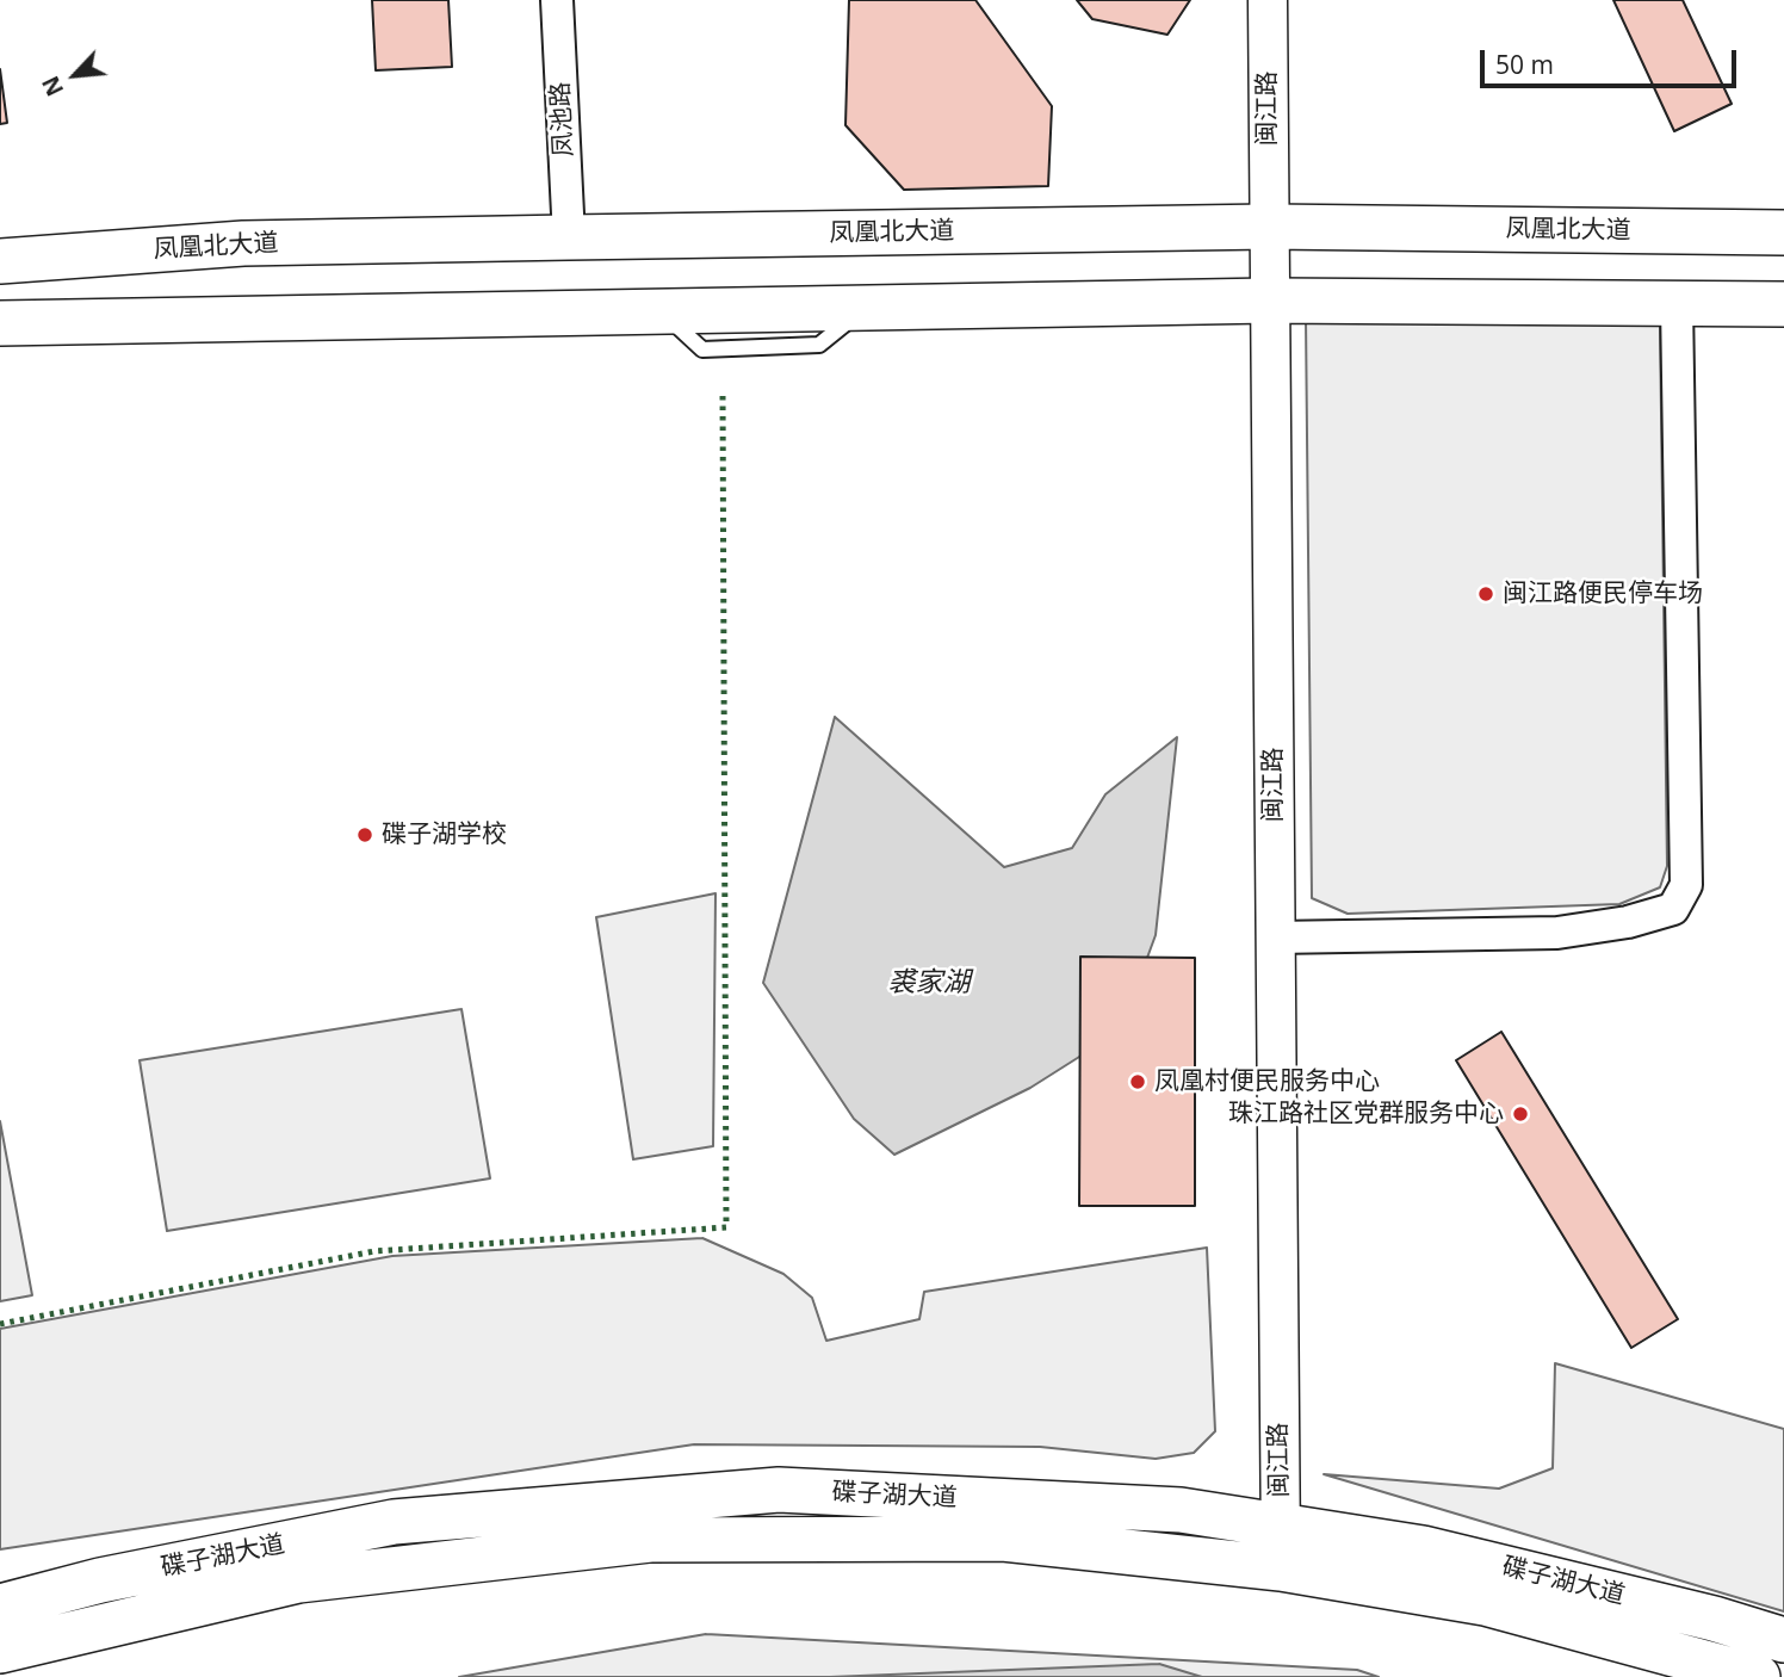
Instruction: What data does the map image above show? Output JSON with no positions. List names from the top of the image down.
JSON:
{
  "streets": {
    "main road": ["凤凰北大道", "碟子湖大道"],
    "street": ["闽江路", "凤池路"]
  },
  "crossings": [
    ["闽江路", "凤凰北大道"],
    ["闽江路", "碟子湖大道"],
    ["凤池路", "凤凰北大道"]
  ],
  "water": ["裘家湖"],
  "places": [
    "闽江路便民停车场",
    "碟子湖学校",
    "凤凰村便民服务中心",
    "珠江路社区党群服务中心"
  ],
  "scale_bar": "50 m",
  "north": "bottom left"
}
